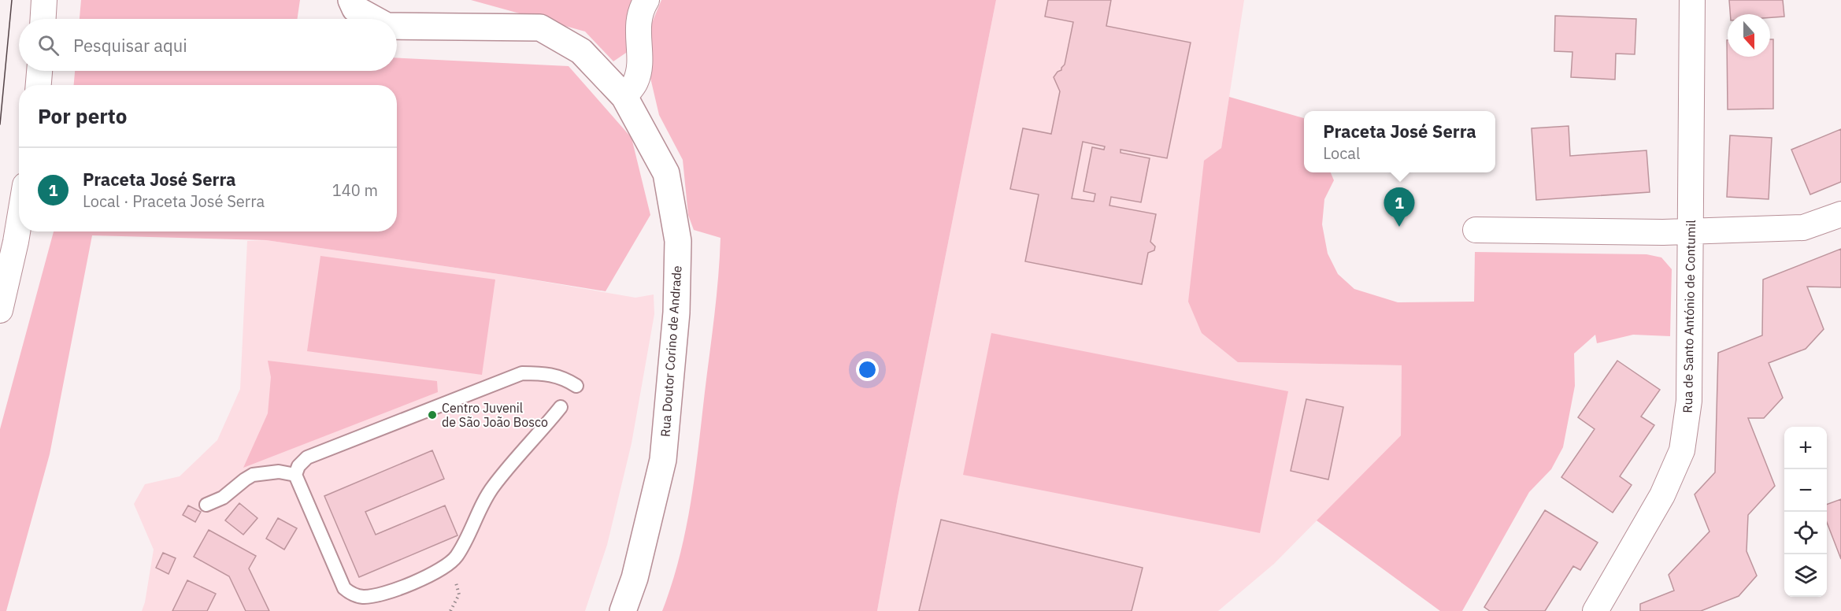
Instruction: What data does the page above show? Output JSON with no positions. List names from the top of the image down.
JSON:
{
  "streets": {
    "street": ["Rua de Santo António de Contumil", "Rua Doutor Corino de Andrade"]
  },
  "places": ["Centro Juvenil de São João Bosco"],
  "north": "bottom",
  "page": {
    "search": "Pesquisar aqui",
    "heading": "Por perto",
    "popup": ["Praceta José Serra", "Local"],
    "list": [
      {
        "mark": "1",
        "name": "Praceta José Serra",
        "note": "Local · Praceta José Serra",
        "value": "140 m"
      }
    ],
    "pins": "1",
    "map_buttons": ["+", "−"]
  }
}
